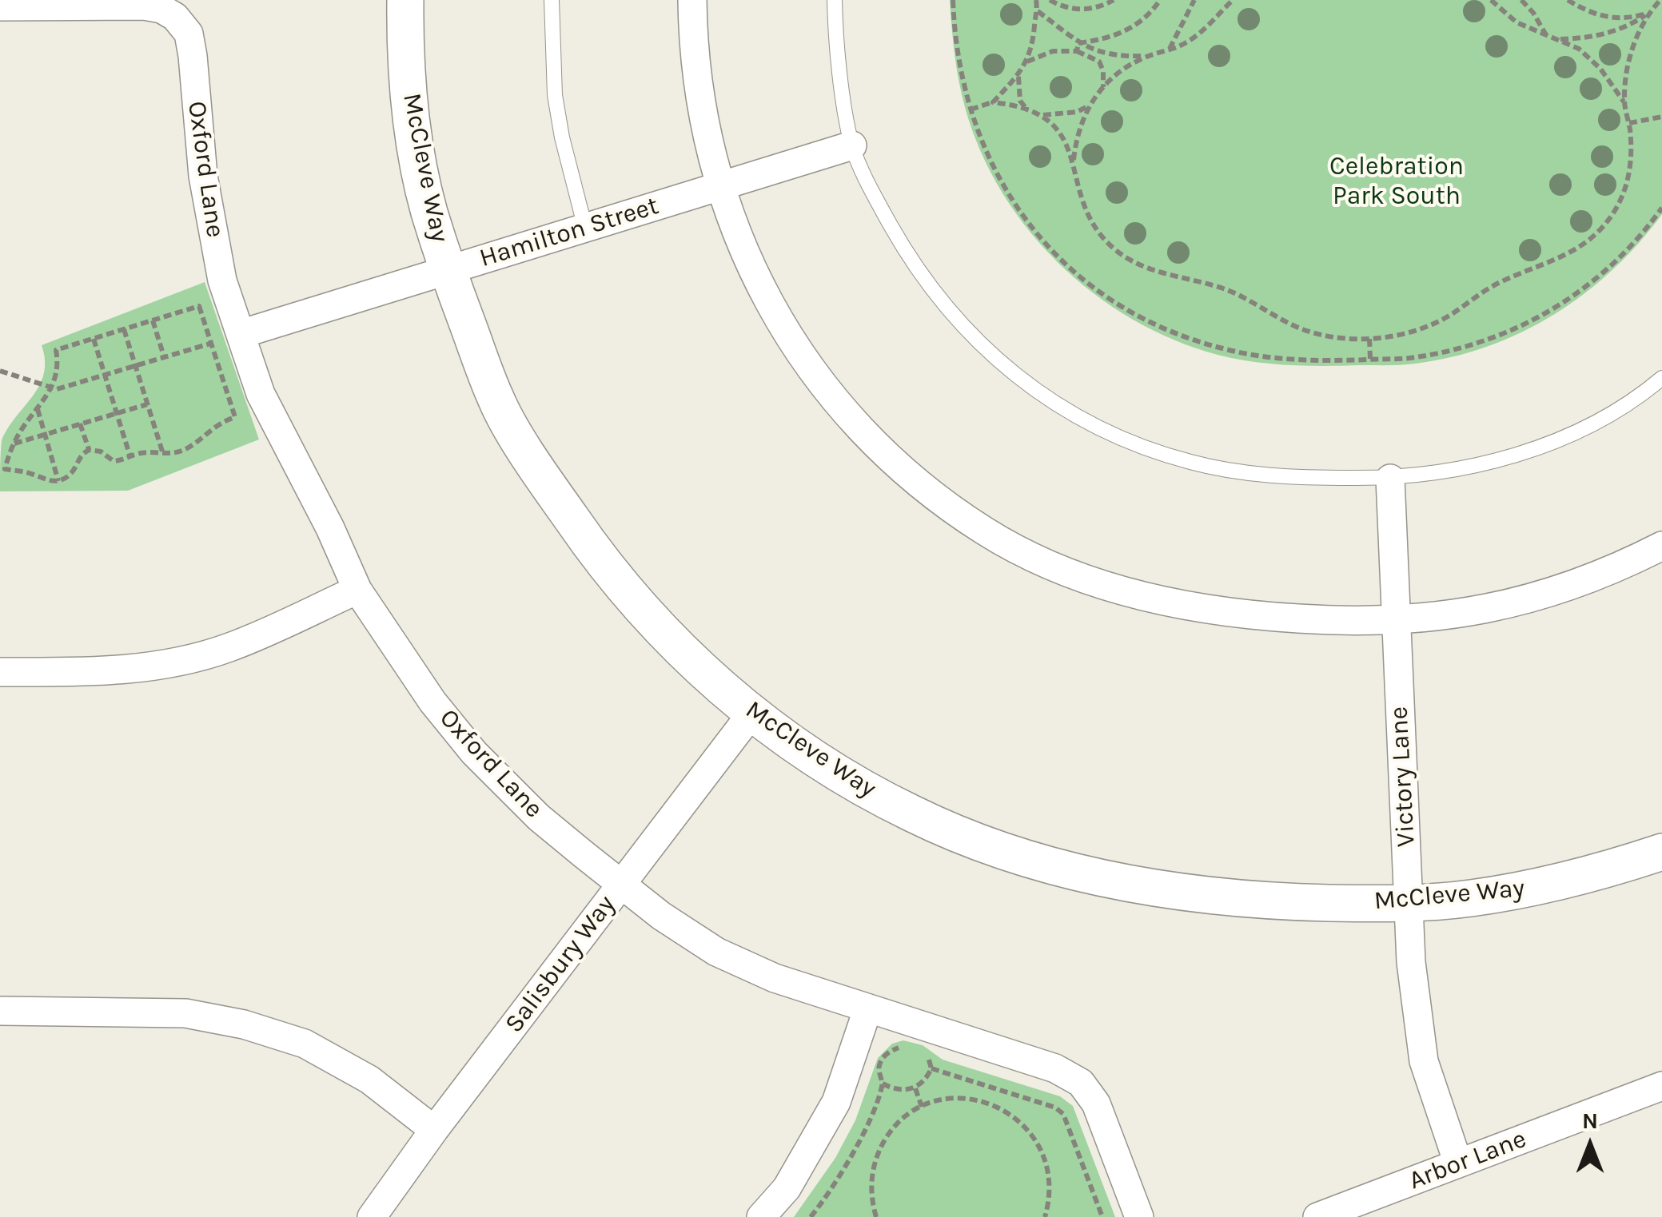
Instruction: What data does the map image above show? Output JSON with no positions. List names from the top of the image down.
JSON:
{
  "streets": {
    "street": [
      "McCleve Way",
      "Oxford Lane",
      "Hamilton Street",
      "Victory Lane",
      "Salisbury Way",
      "Arbor Lane"
    ]
  },
  "crossings": [
    ["McCleve Way", "Hamilton Street"],
    ["McCleve Way", "Victory Lane"],
    ["McCleve Way", "Salisbury Way"],
    ["Oxford Lane", "Hamilton Street"],
    ["Oxford Lane", "Salisbury Way"],
    ["Victory Lane", "Arbor Lane"]
  ],
  "parks": ["Celebration Park South"],
  "north": "top"
}
